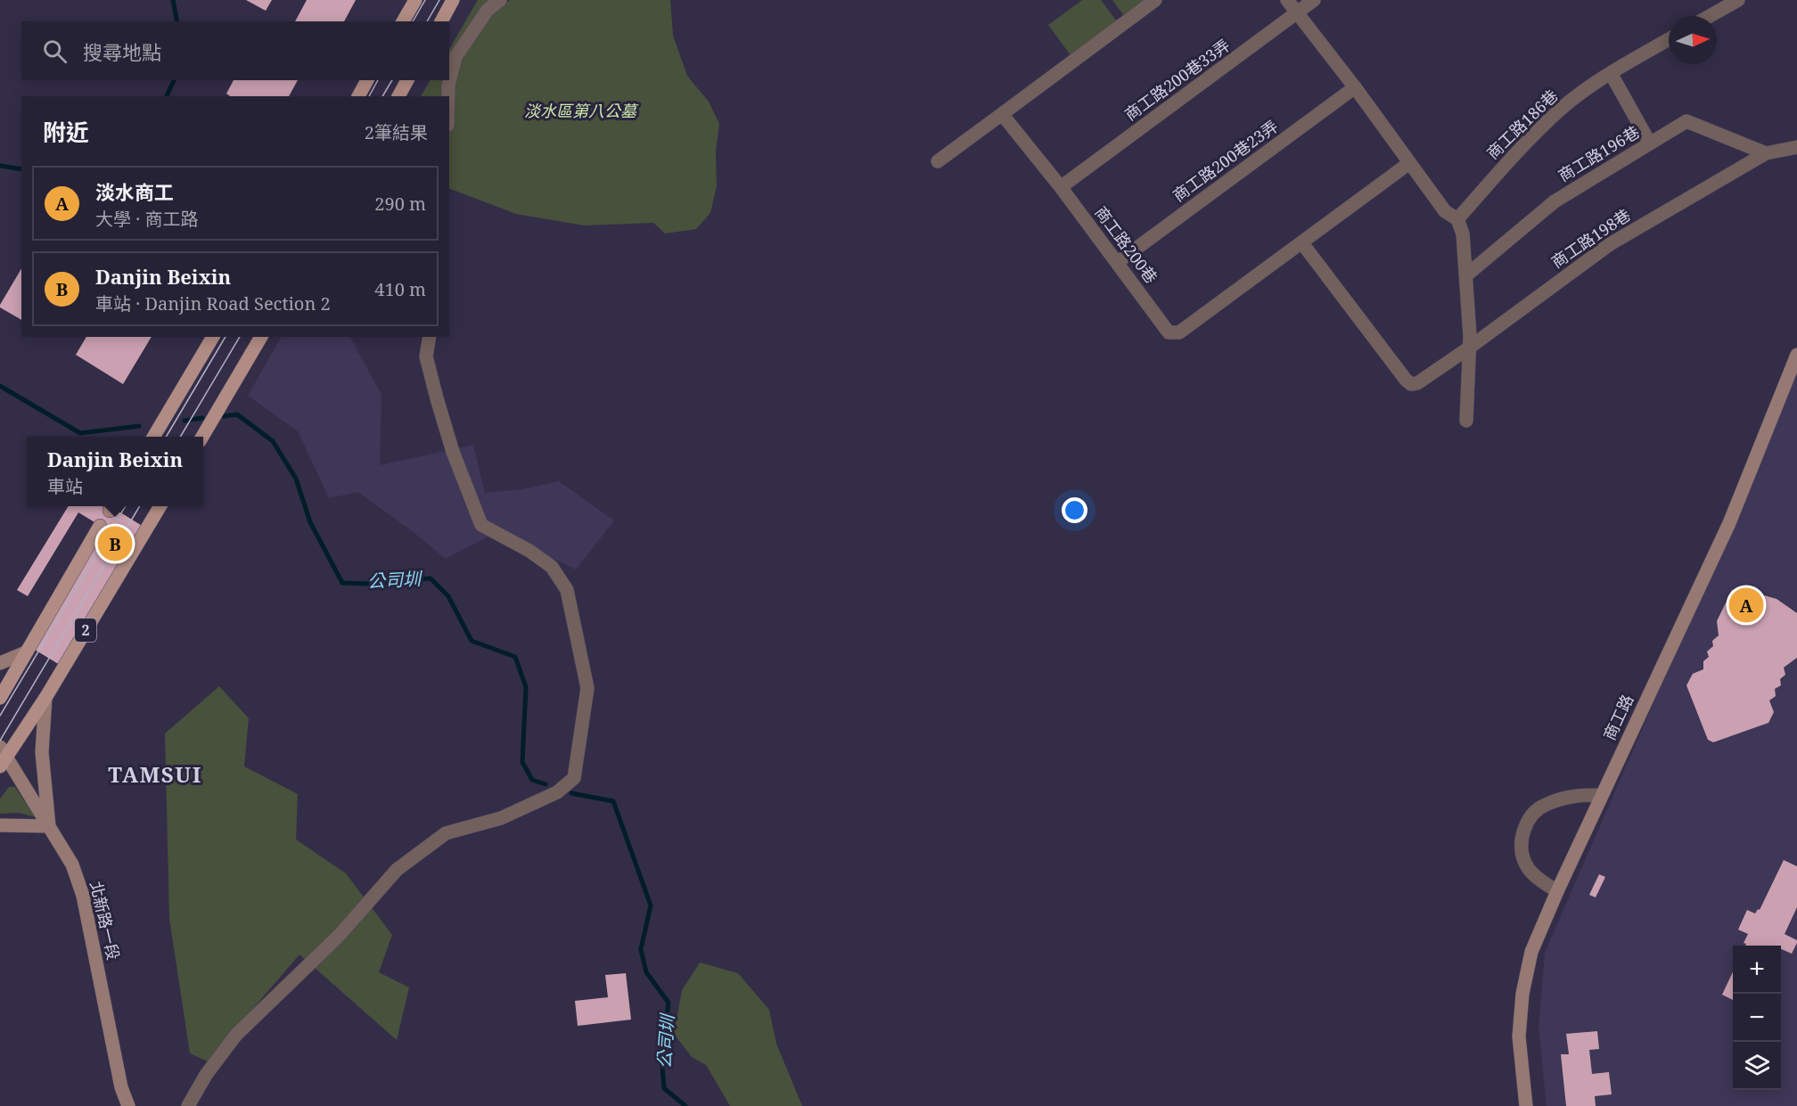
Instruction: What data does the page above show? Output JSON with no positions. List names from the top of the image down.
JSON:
{
  "streets": {
    "main road": ["2"],
    "street": [
      "商工路200巷33弄",
      "商工路186巷",
      "商工路196巷",
      "商工路200巷23弄",
      "商工路198巷",
      "商工路200巷",
      "商工路",
      "北新路一段"
    ]
  },
  "crossings": [
    ["商工路200巷33弄", "商工路200巷"],
    ["商工路196巷", "商工路198巷"],
    ["商工路200巷23弄", "商工路200巷"],
    ["商工路198巷", "商工路200巷"],
    ["2", "北新路一段"]
  ],
  "districts": ["TAMSUI"],
  "water": ["公司圳"],
  "parks": ["淡水區第八公墓"],
  "north": "right",
  "page": {
    "search": "搜尋地點",
    "heading": ["附近", "2筆結果"],
    "list": [
      {
        "mark": "A",
        "name": "淡水商工",
        "note": "大學 · 商工路",
        "value": "290 m"
      },
      {
        "mark": "B",
        "name": "Danjin Beixin",
        "note": "車站 · Danjin Road Section 2",
        "value": "410 m"
      }
    ],
    "popup": ["Danjin Beixin", "車站"],
    "pins": ["B", "A"],
    "map_buttons": ["+", "−"]
  }
}
